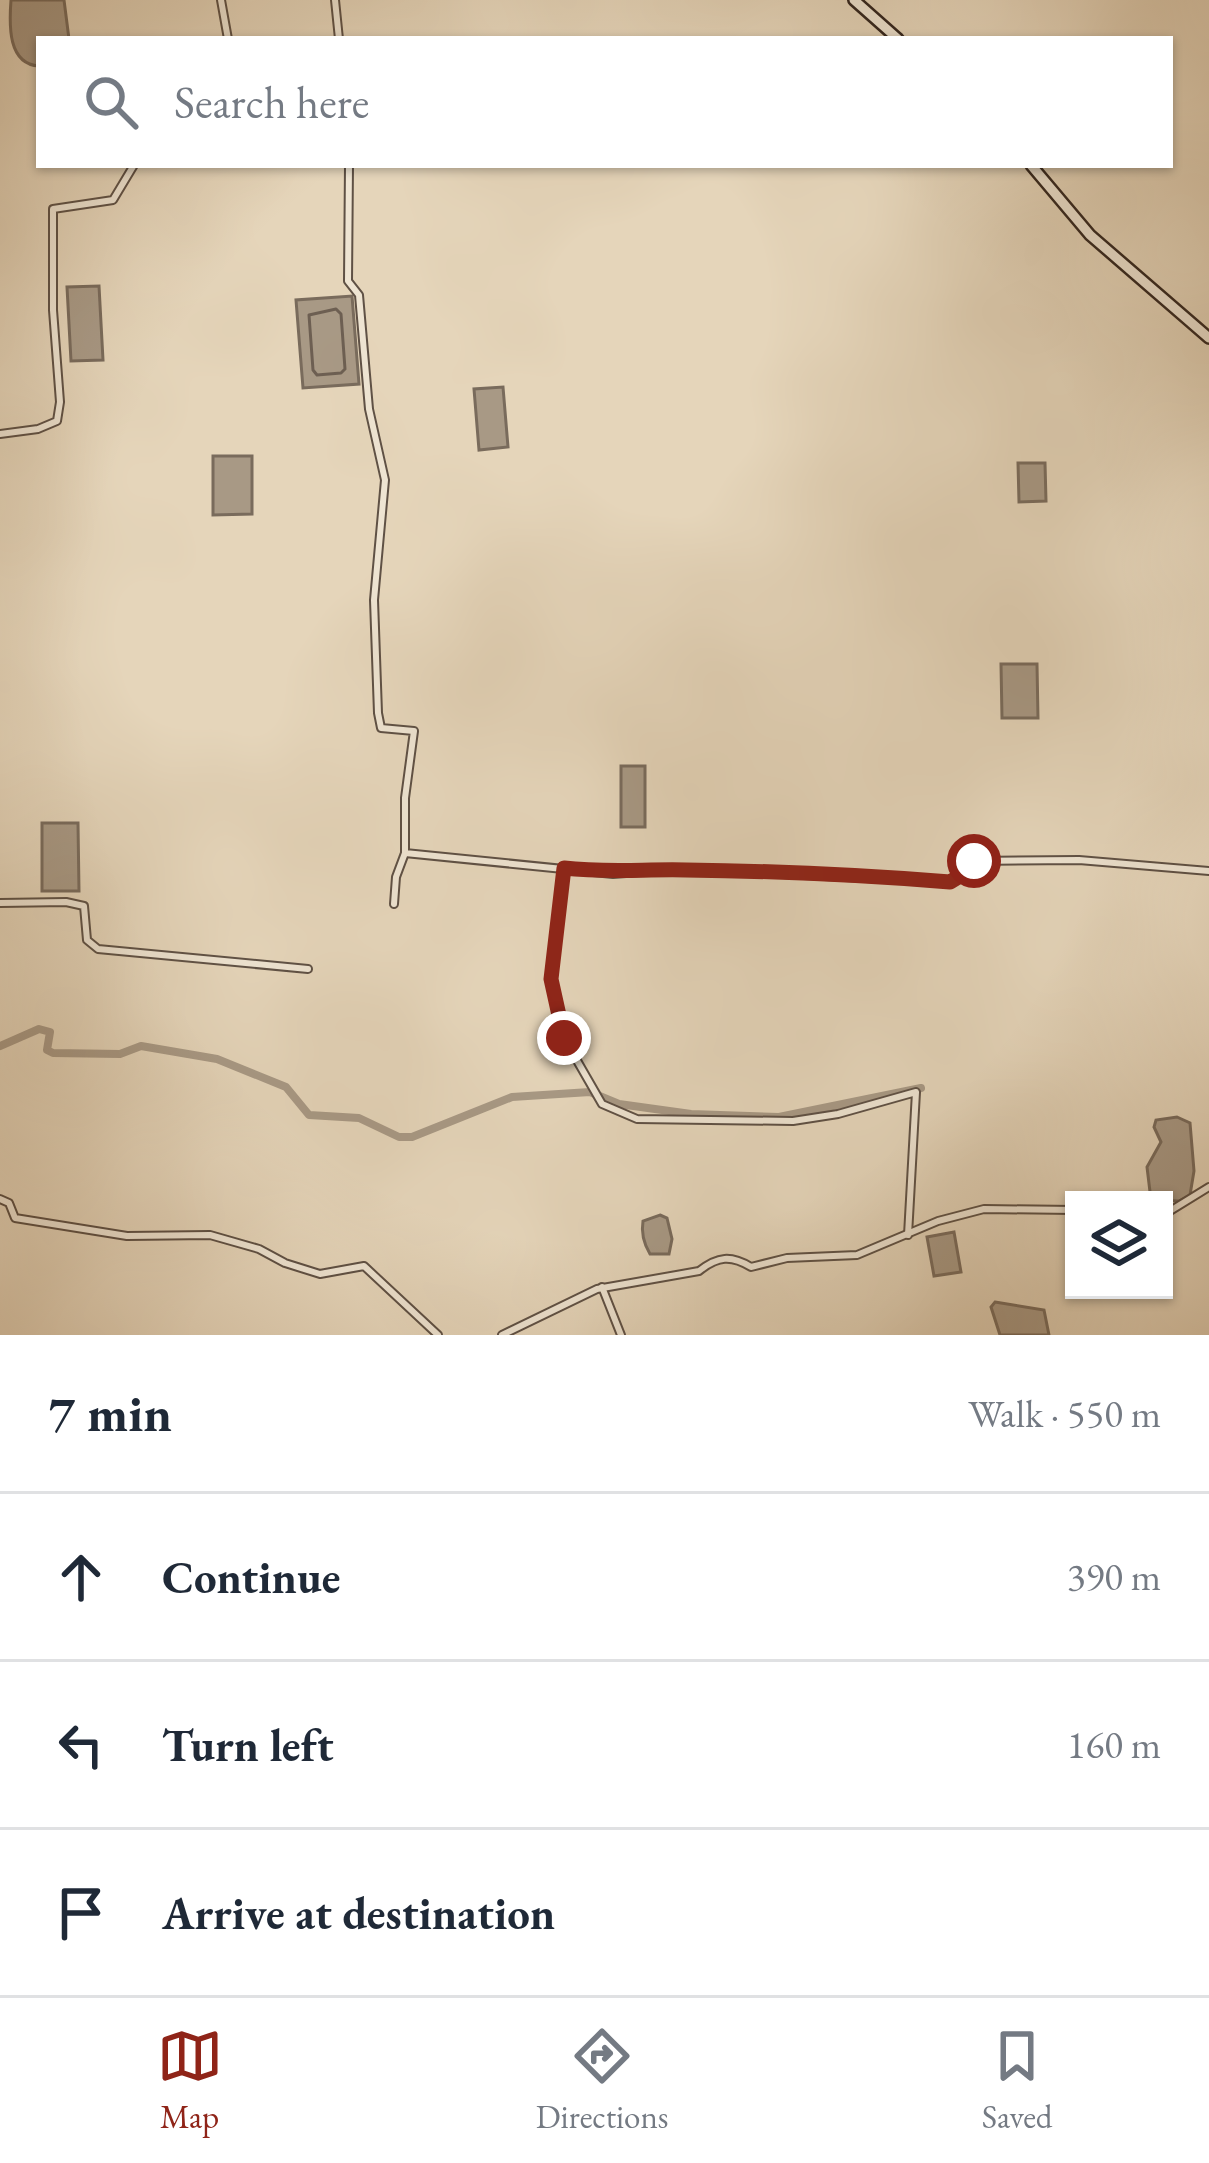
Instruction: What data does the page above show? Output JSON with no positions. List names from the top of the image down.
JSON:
{
  "page": {
    "search": "Search here",
    "heading": ["7 min", "Walk · 550 m"],
    "list": [
      ["Continue", "390 m"],
      ["Turn left", "160 m"],
      "Arrive at destination"
    ],
    "nav": ["Map", "Directions", "Saved"]
  }
}
